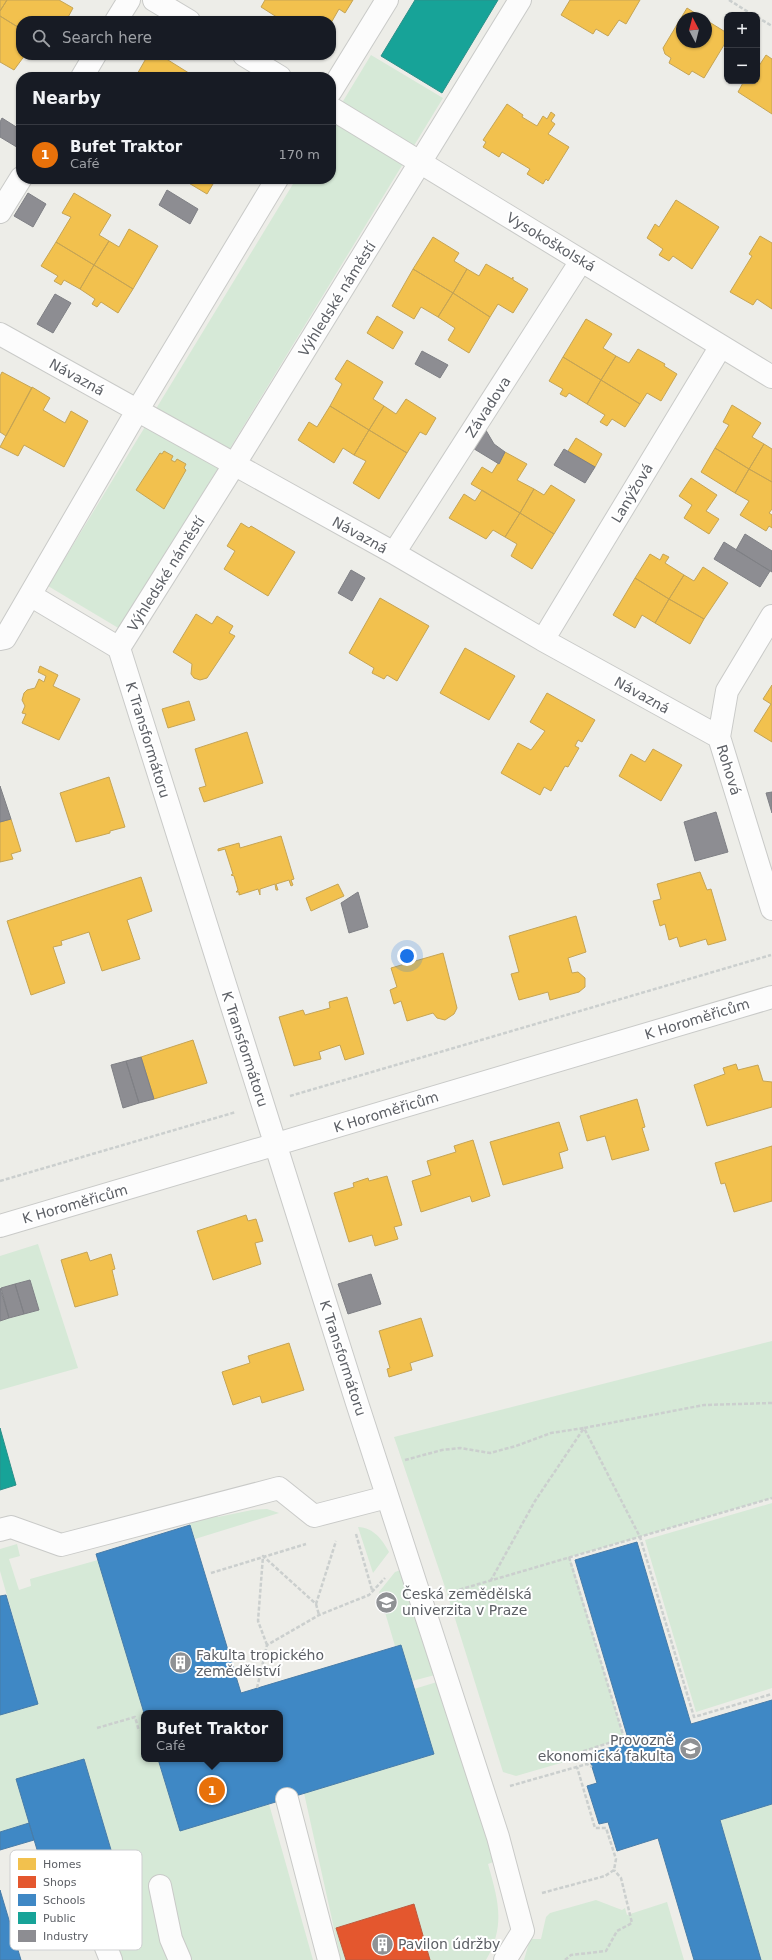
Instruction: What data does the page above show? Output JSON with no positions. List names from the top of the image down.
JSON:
{
  "streets": {
    "street": [
      "Vysokoškolská",
      "Výhledské náměstí",
      "Návazná",
      "Závadova",
      "Lanýžová",
      "K Transformátoru",
      "Rohová",
      "K Horoměřicům"
    ]
  },
  "crossings": [
    ["Vysokoškolská", "Výhledské náměstí"],
    ["Vysokoškolská", "Závadova"],
    ["Vysokoškolská", "Lanýžová"],
    ["Výhledské náměstí", "Návazná"],
    ["Výhledské náměstí", "K Transformátoru"],
    ["Návazná", "Závadova"],
    ["Návazná", "Lanýžová"],
    ["Návazná", "Rohová"],
    ["K Transformátoru", "K Horoměřicům"]
  ],
  "places": {
    "school or university": ["Česká zemědělská univerzita v Praze", "Provozně ekonomická fakulta"],
    "building": ["Fakulta tropického zemědělství", "Pavilon údržby"]
  },
  "legend": [
    "Homes",
    "Shops",
    "Schools",
    "Public",
    "Industry"
  ],
  "north": "top",
  "page": {
    "map_buttons": ["+", "−"],
    "search": "Search here",
    "heading": "Nearby",
    "list": [
      {
        "mark": "1",
        "name": "Bufet Traktor",
        "note": "Café",
        "value": "170 m"
      }
    ],
    "popup": ["Bufet Traktor", "Café"],
    "pins": "1"
  }
}
